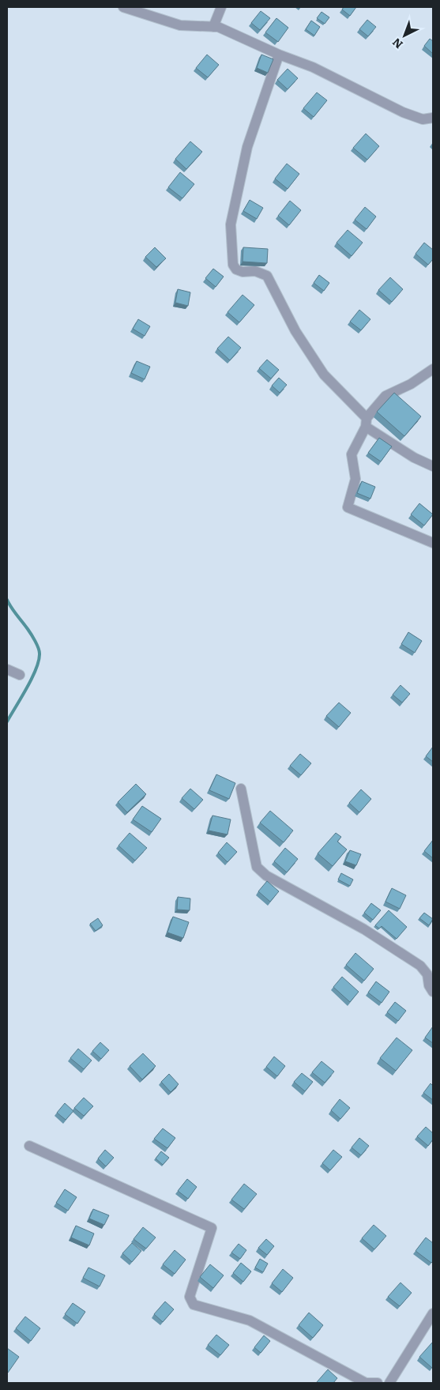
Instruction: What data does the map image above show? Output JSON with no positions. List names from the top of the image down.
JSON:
{
  "north": "bottom left"
}
